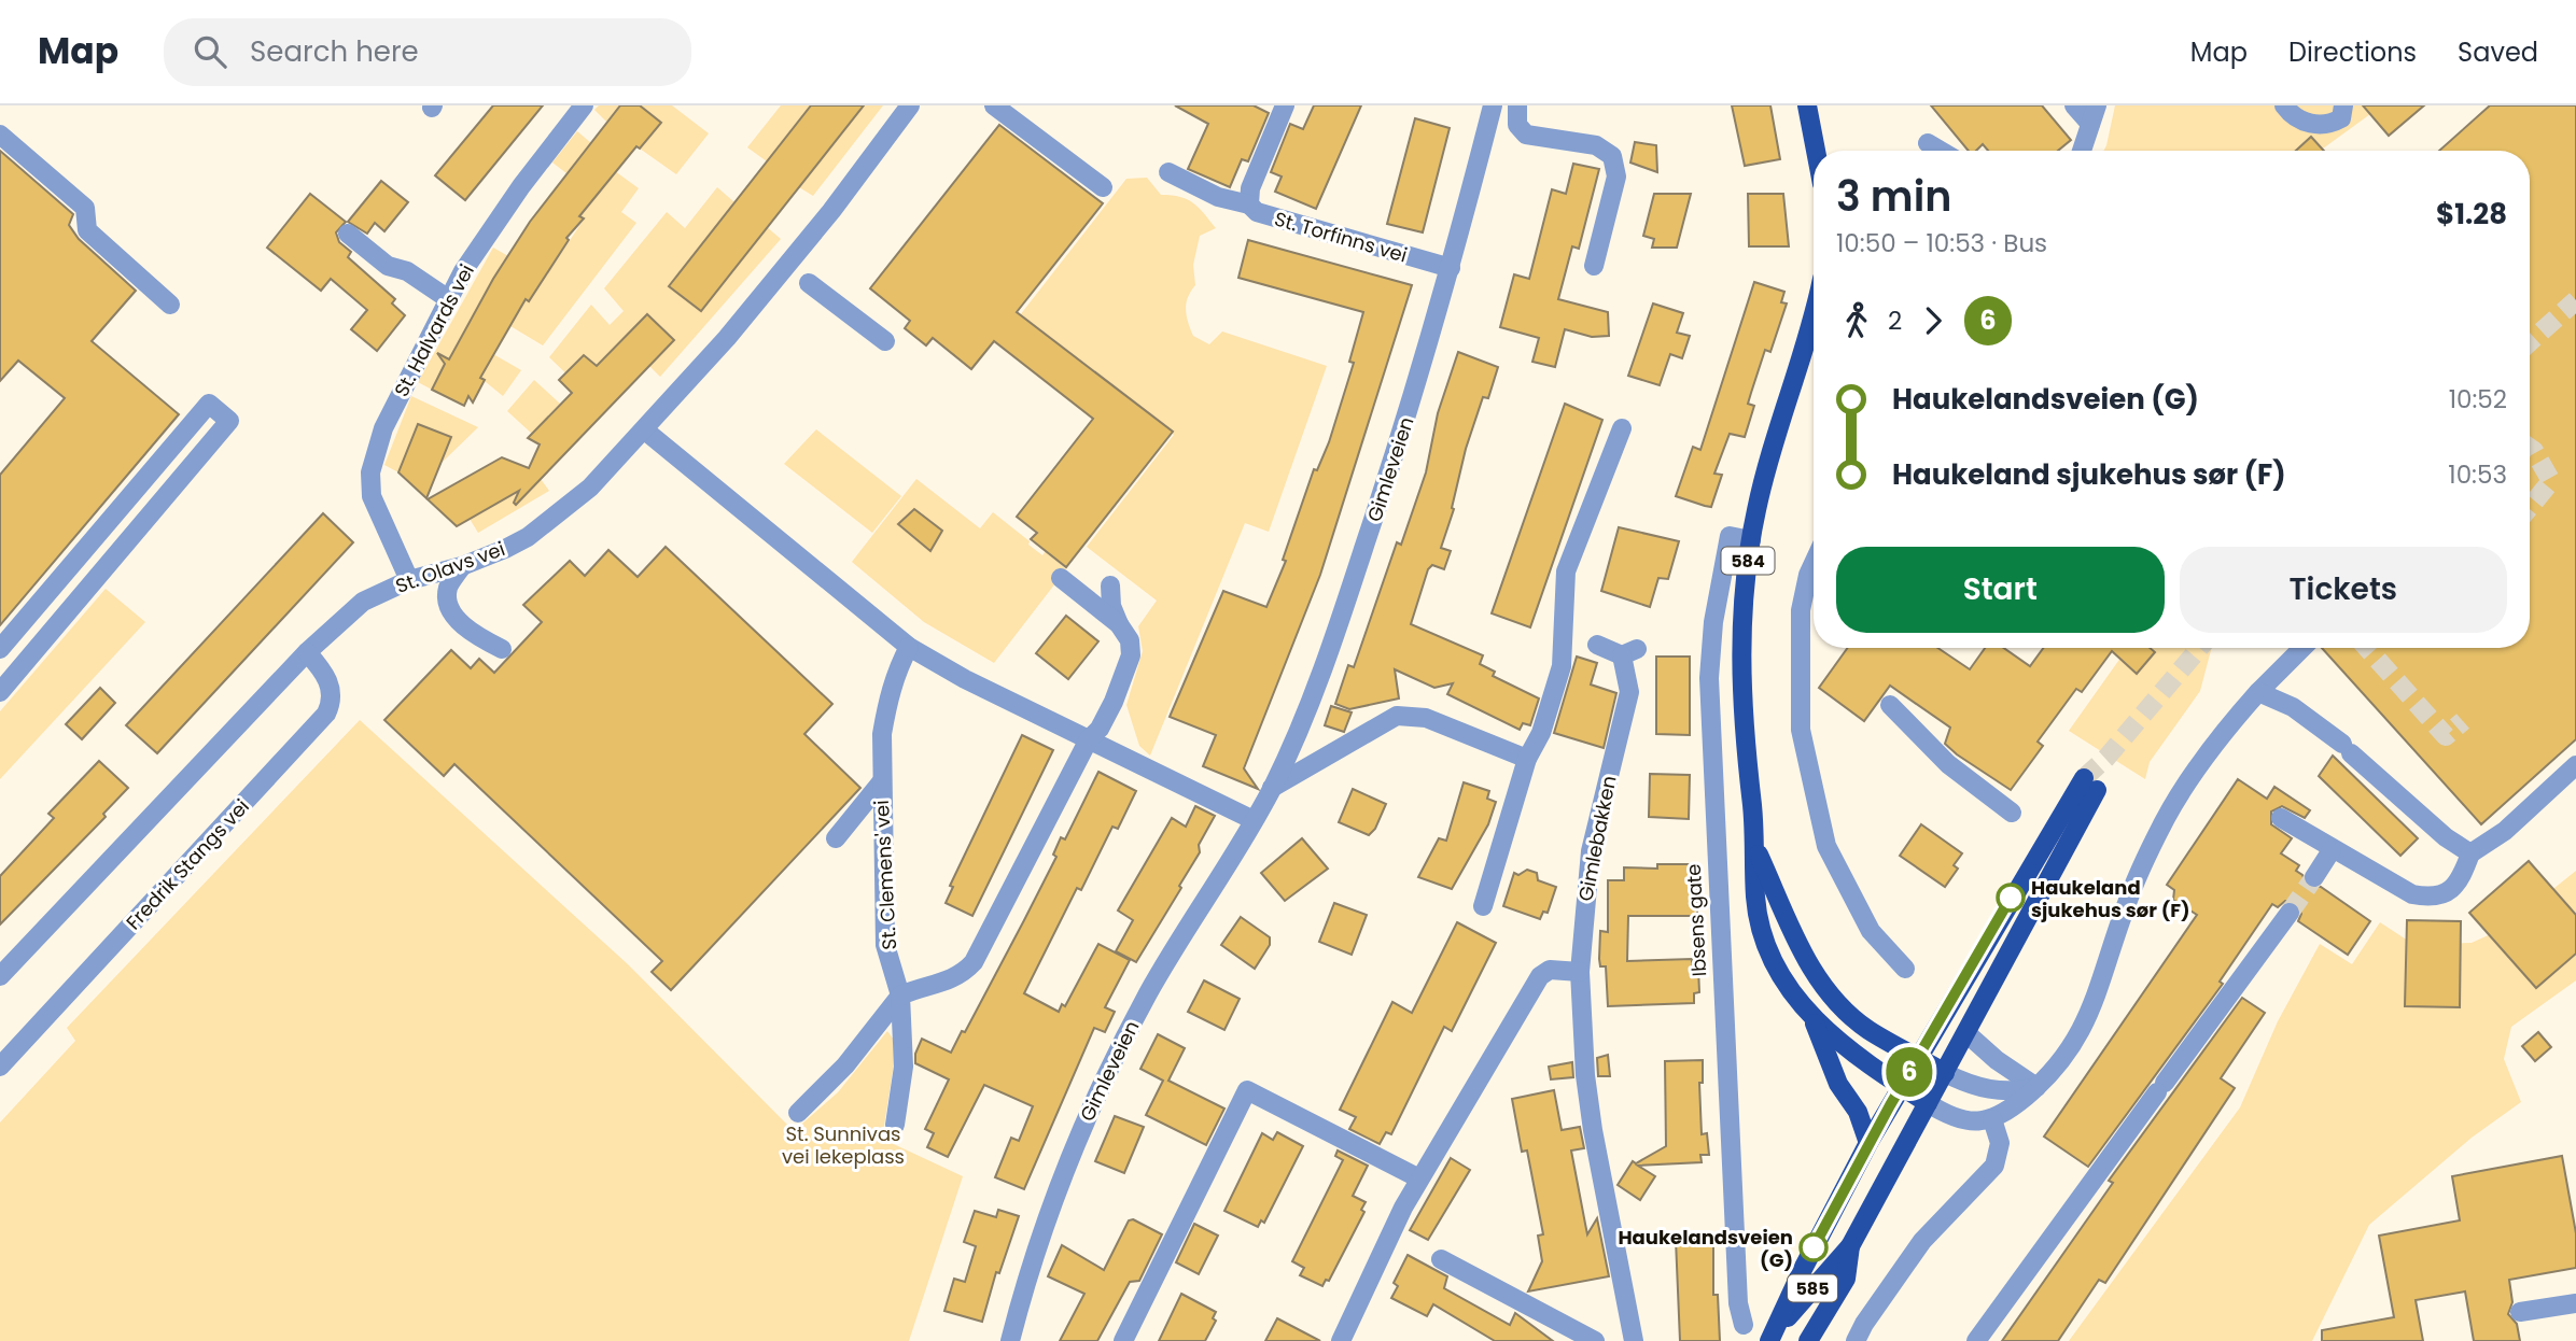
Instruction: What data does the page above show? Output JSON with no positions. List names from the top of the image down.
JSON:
{
  "streets": {
    "main road": ["584", "585"],
    "street": [
      "St. Torfinns vei",
      "St. Halvards vei",
      "Gimleveien",
      "St. Olavs vei",
      "Gimlebakken",
      "Fredrik Stangs vei",
      "St. Clemens' vei",
      "Ibsens gate"
    ]
  },
  "crossings": [
    ["St. Torfinns vei", "Gimleveien"],
    ["St. Halvards vei", "St. Olavs vei"],
    ["584", "Ibsens gate"],
    ["584", "585"],
    ["St. Olavs vei", "Fredrik Stangs vei"]
  ],
  "parks": ["St. Sunnivas vei lekeplass"],
  "places": ["Haukeland sjukehus sør (F)", "Haukelandsveien (G)"],
  "lines": ["bus line 6"],
  "page": {
    "header": "Map",
    "search": "Search here",
    "nav": ["Map", "Directions", "Saved"],
    "on_map": "6",
    "heading": ["3 min", "10:50 – 10:53 · Bus", "$1.28"],
    "legs": ["2", "6"],
    "list": [
      {
        "name": "Haukelandsveien (G)",
        "value": "10:52"
      },
      {
        "name": "Haukeland sjukehus sør (F)",
        "value": "10:53"
      }
    ],
    "buttons": ["Start", "Tickets"]
  }
}
